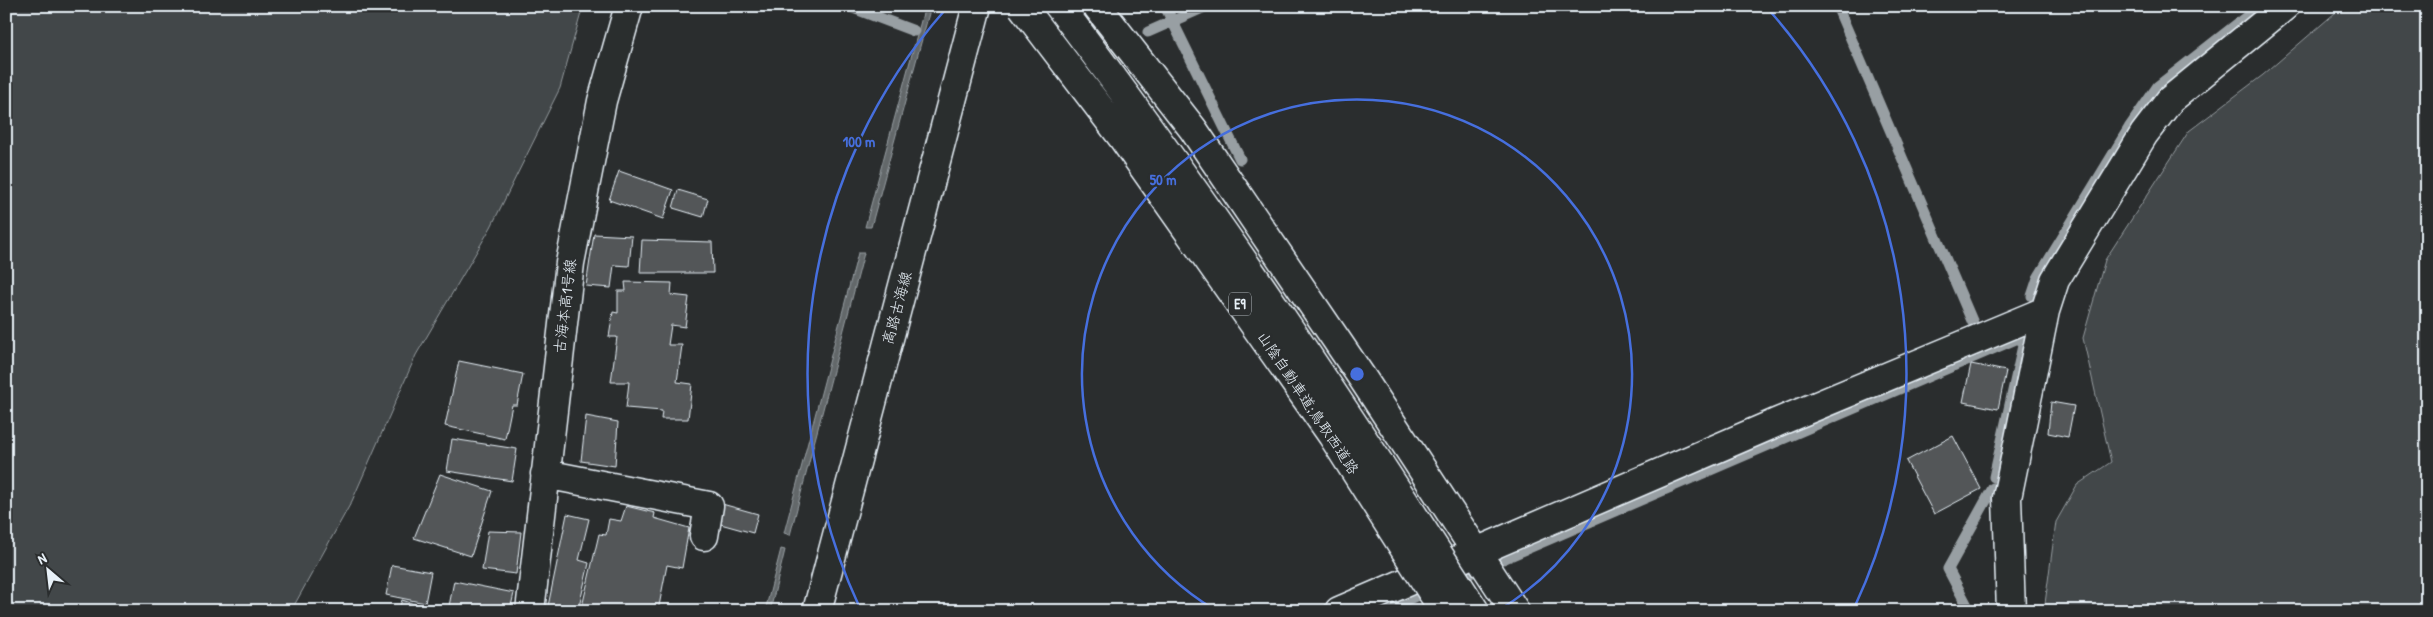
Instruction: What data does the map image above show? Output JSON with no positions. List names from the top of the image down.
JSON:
{
  "streets": {
    "main road": [
      "E9",
      "古海本高1号線",
      "高路古海線",
      "山陰自動車道;鳥取西道路"
    ]
  },
  "north": "top left",
  "rings": ["100 m", "50 m"]
}
